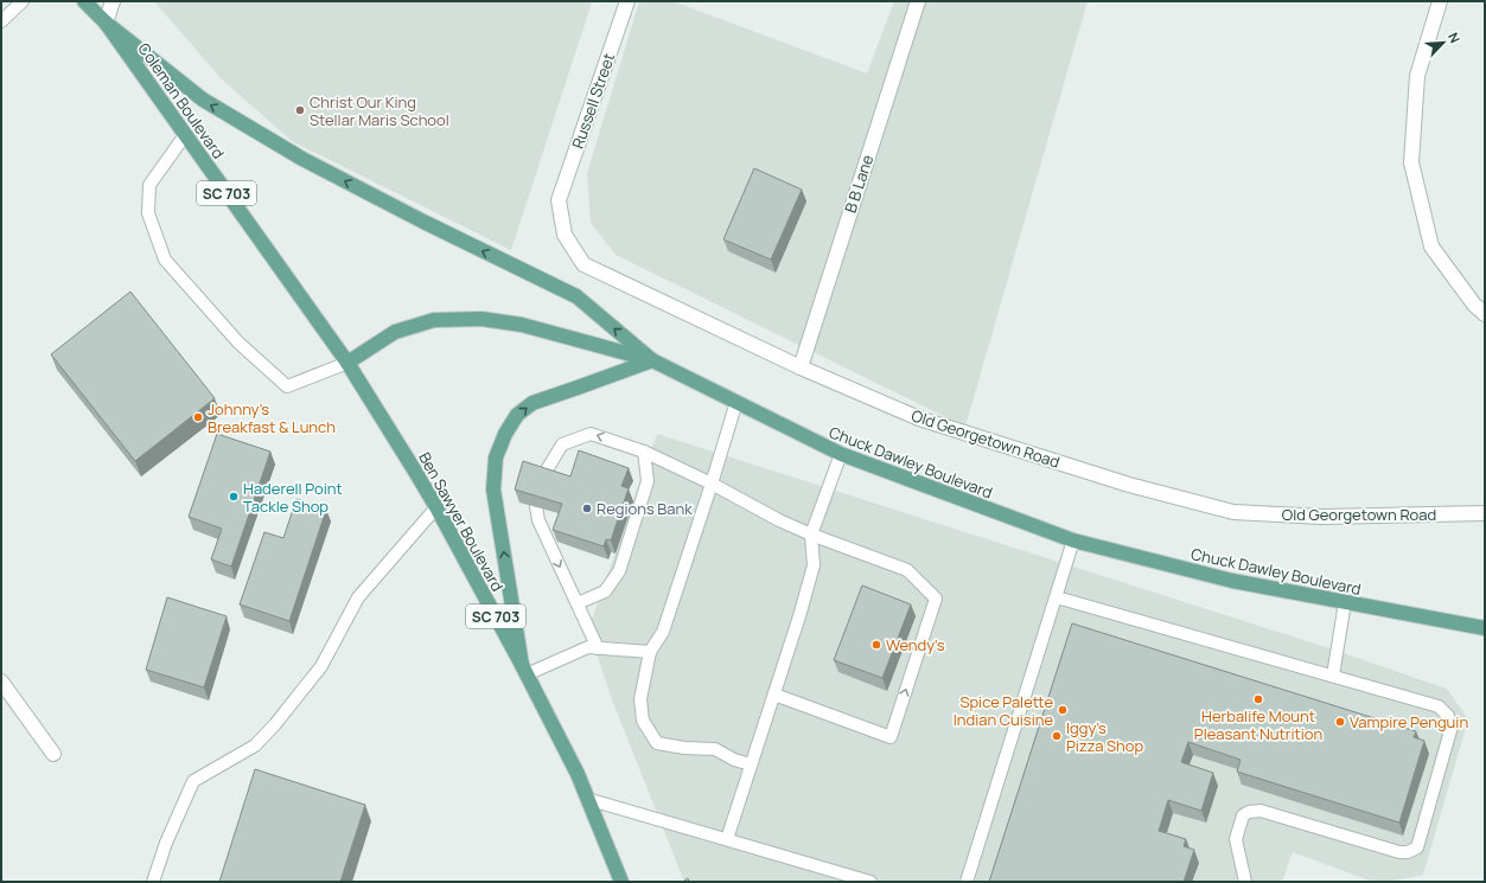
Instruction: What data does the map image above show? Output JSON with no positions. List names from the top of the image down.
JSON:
{
  "streets": {
    "main road": [
      "Coleman Boulevard",
      "SC 703",
      "Chuck Dawley Boulevard",
      "Ben Sawyer Boulevard"
    ],
    "street": ["Russell Street", "B B Lane", "Old Georgetown Road"]
  },
  "crossings": [
    ["Coleman Boulevard", "Chuck Dawley Boulevard"],
    ["Coleman Boulevard", "Ben Sawyer Boulevard"],
    ["Russell Street", "Old Georgetown Road"],
    ["B B Lane", "Old Georgetown Road"],
    ["Chuck Dawley Boulevard", "Ben Sawyer Boulevard"]
  ],
  "places": [
    "Christ Our King Stellar Maris School",
    "Johnny’s Breakfast & Lunch",
    "Haderell Point Tackle Shop",
    "Regions Bank",
    "Wendy's",
    "Herbalife Mount Pleasant Nutrition",
    "Spice Palette Indian Cuisine",
    "Vampire Penguin",
    "Iggy’s Pizza Shop"
  ],
  "north": "top right"
}
